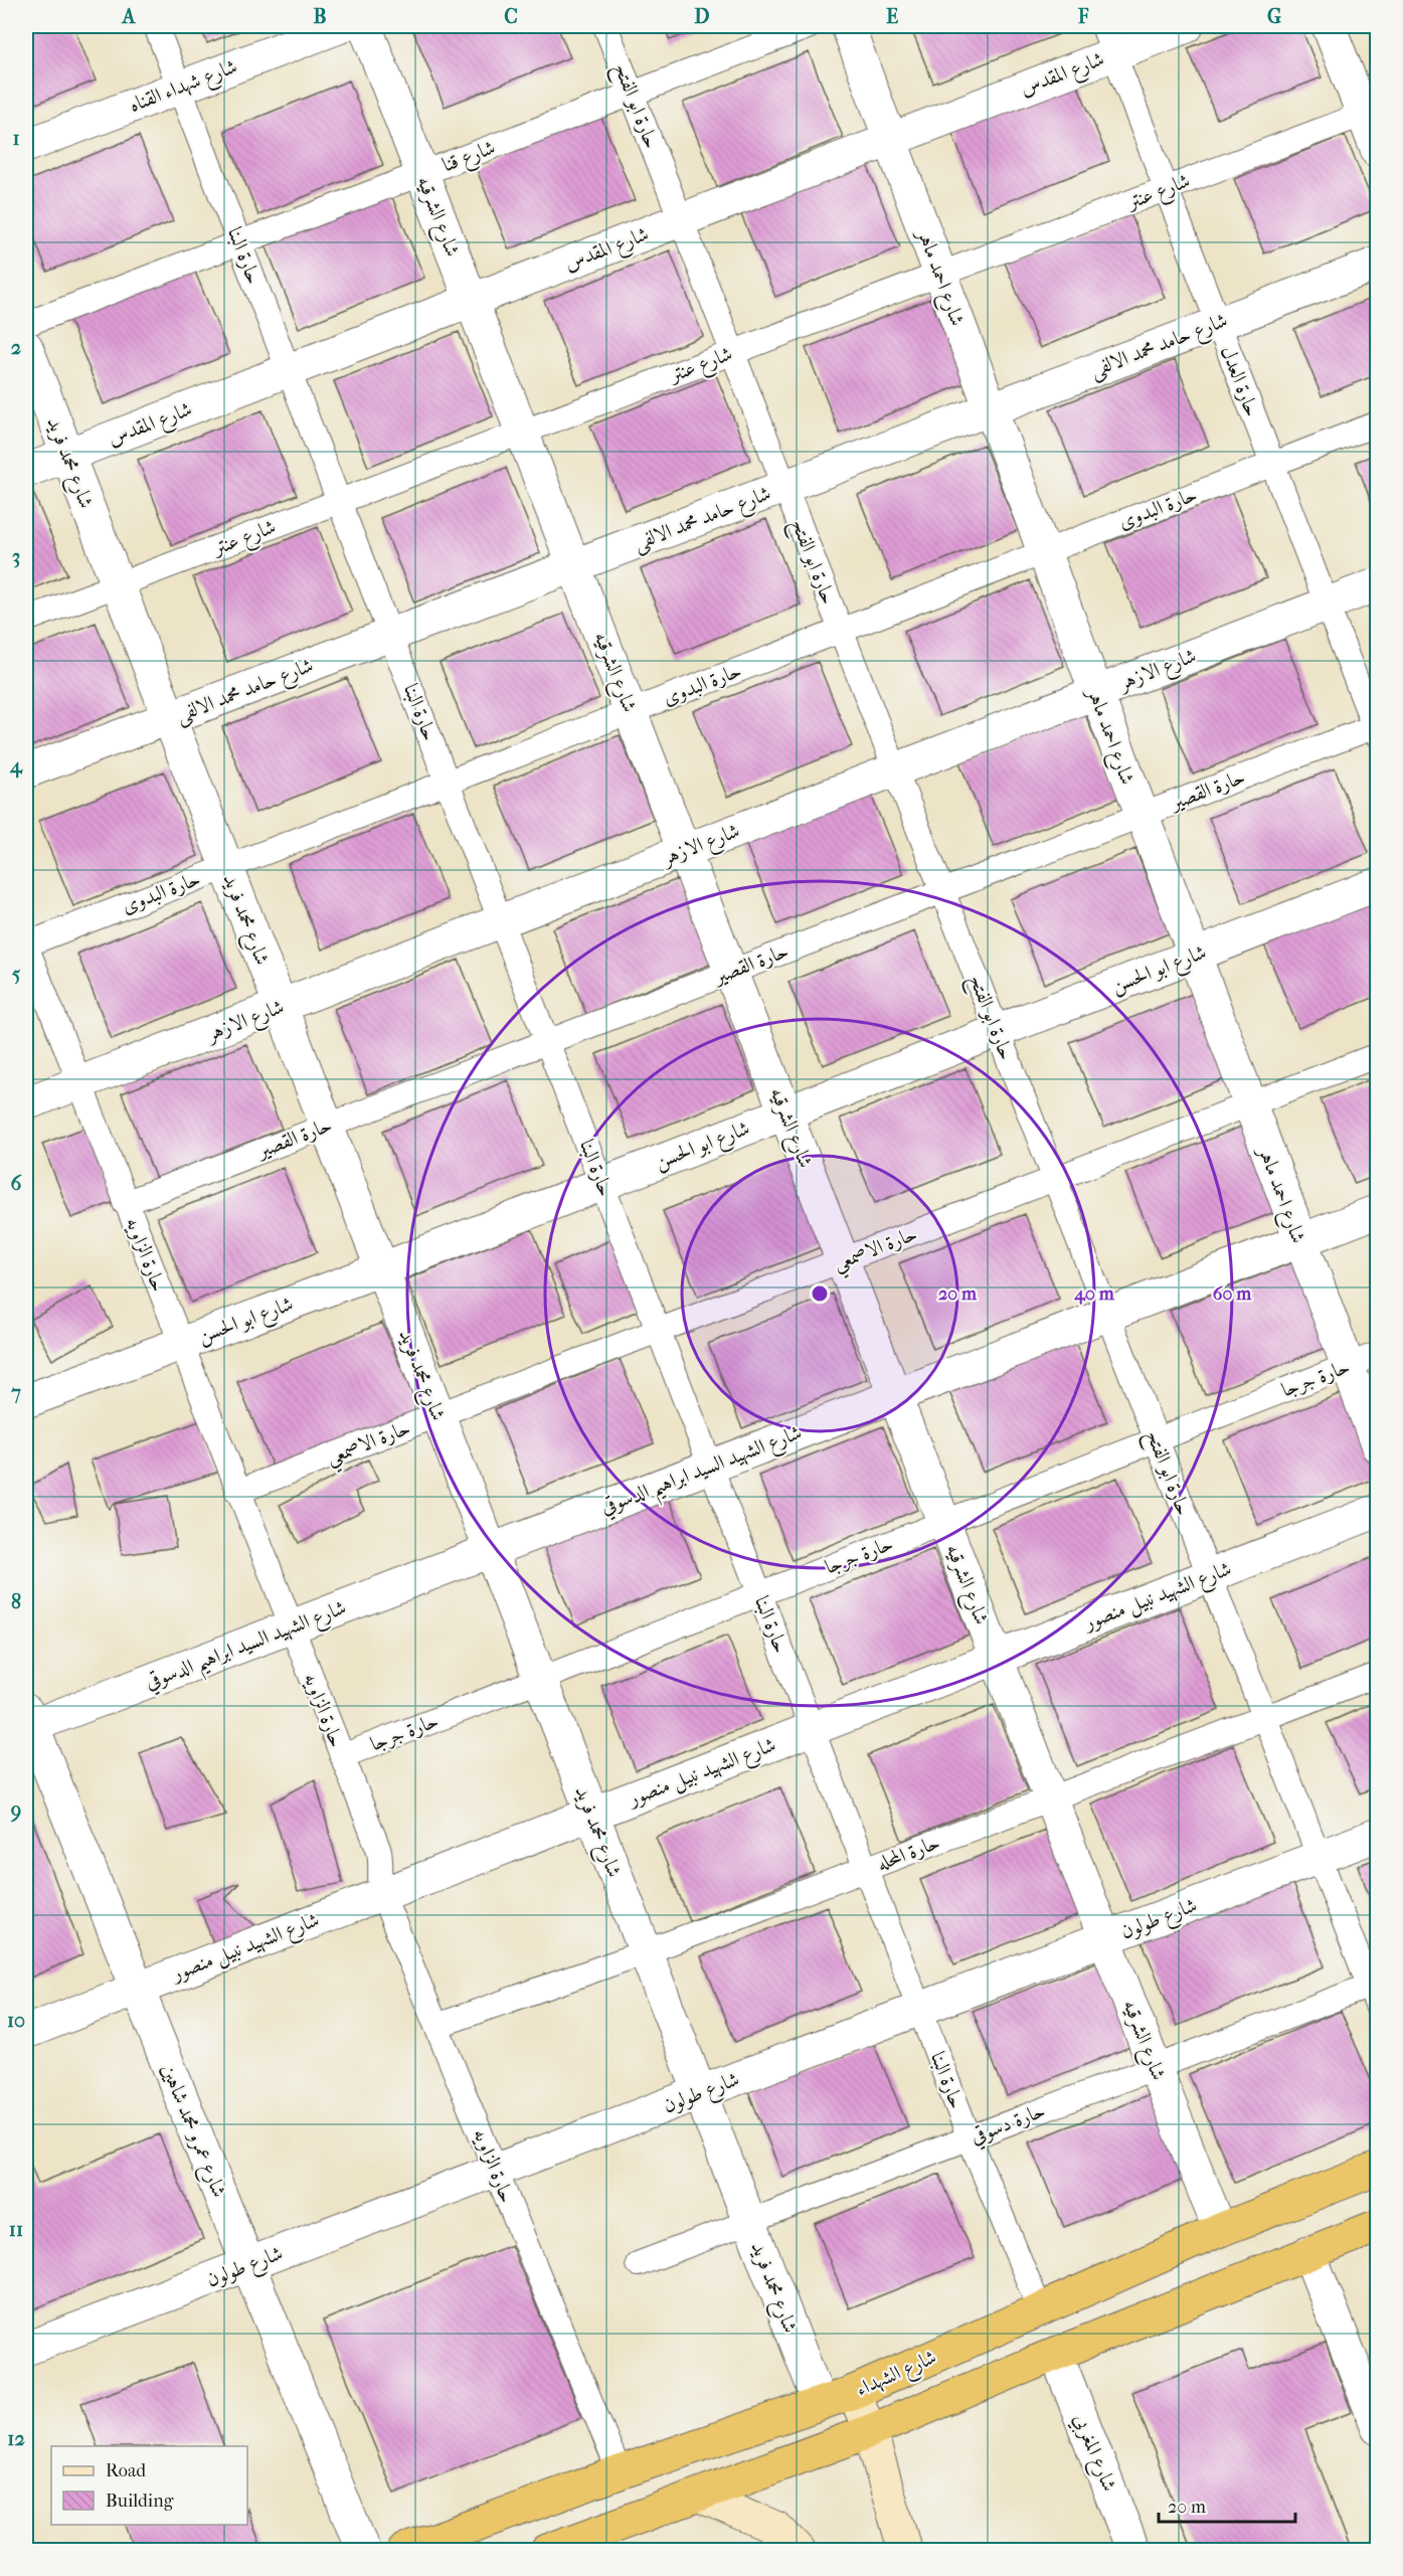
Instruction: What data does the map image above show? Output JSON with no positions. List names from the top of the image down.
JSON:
{
  "streets": {
    "highway": ["شارع الشهداء"],
    "street": [
      "شارع المقدس",
      "شارع شهداء القناه",
      "شارع الشرقيه",
      "شارع احمد ماهر",
      "شارع حامد محمد الالفى",
      "شارع محمد فريد",
      "شارع الازهر",
      "شارع ابو الحسن",
      "شارع الشهيد السيد ابراهيم الدسوقي",
      "شارع الشهيد نبيل منصور",
      "شارع طولون",
      "شارع عمرو محمد شاهين",
      "شارع المغربي"
    ],
    "lane": [
      "حارة ابو الفتح",
      "شارع قنا",
      "شارع عنتر",
      "حارة البنا",
      "حارة العدل",
      "حارة البدوى",
      "حارة القصير",
      "حارة الاصمعي",
      "حارة الزاويه",
      "حارة جرجا",
      "حارة المحله",
      "حارة دسوقي"
    ]
  },
  "crossings": [
    ["شارع المقدس", "حارة ابو الفتح"],
    ["شارع المقدس", "شارع الشرقيه"],
    ["شارع المقدس", "حارة البنا"],
    ["شارع المقدس", "شارع احمد ماهر"],
    ["شارع المقدس", "حارة العدل"],
    ["شارع المقدس", "شارع محمد فريد"],
    ["شارع شهداء القناه", "حارة البنا"],
    ["حارة ابو الفتح", "شارع قنا"],
    ["حارة ابو الفتح", "شارع عنتر"],
    ["حارة ابو الفتح", "شارع حامد محمد الالفى"],
    ["حارة ابو الفتح", "حارة البدوى"],
    ["حارة ابو الفتح", "شارع الازهر"],
    ["حارة ابو الفتح", "حارة القصير"],
    ["حارة ابو الفتح", "شارع ابو الحسن"],
    ["حارة ابو الفتح", "حارة الاصمعي"],
    ["حارة ابو الفتح", "حارة جرجا"],
    ["حارة ابو الفتح", "شارع الشهيد السيد ابراهيم الدسوقي"],
    ["حارة ابو الفتح", "شارع الشهيد نبيل منصور"],
    ["حارة ابو الفتح", "حارة المحله"],
    ["حارة ابو الفتح", "شارع طولون"],
    ["حارة ابو الفتح", "حارة دسوقي"],
    ["شارع قنا", "شارع الشرقيه"],
    ["شارع قنا", "حارة البنا"],
    ["شارع عنتر", "شارع الشرقيه"],
    ["شارع عنتر", "حارة البنا"],
    ["شارع عنتر", "شارع احمد ماهر"],
    ["شارع عنتر", "حارة العدل"],
    ["شارع عنتر", "شارع محمد فريد"],
    ["شارع الشرقيه", "شارع حامد محمد الالفى"],
    ["شارع الشرقيه", "حارة البدوى"],
    ["شارع الشرقيه", "شارع الازهر"],
    ["شارع الشرقيه", "حارة القصير"],
    ["شارع الشرقيه", "شارع ابو الحسن"],
    ["شارع الشرقيه", "حارة الاصمعي"],
    ["شارع الشرقيه", "حارة جرجا"],
    ["شارع الشرقيه", "شارع الشهيد السيد ابراهيم الدسوقي"],
    ["شارع الشرقيه", "شارع الشهيد نبيل منصور"],
    ["شارع الشرقيه", "حارة المحله"],
    ["شارع الشرقيه", "شارع طولون"],
    ["شارع الشرقيه", "حارة دسوقي"],
    ["شارع الشرقيه", "شارع الشهداء"],
    ["حارة البنا", "شارع حامد محمد الالفى"],
    ["حارة البنا", "حارة البدوى"],
    ["حارة البنا", "شارع الازهر"],
    ["حارة البنا", "حارة القصير"],
    ["حارة البنا", "شارع ابو الحسن"],
    ["حارة البنا", "حارة الاصمعي"],
    ["حارة البنا", "حارة جرجا"],
    ["حارة البنا", "شارع الشهيد السيد ابراهيم الدسوقي"],
    ["حارة البنا", "شارع الشهيد نبيل منصور"],
    ["حارة البنا", "حارة المحله"],
    ["حارة البنا", "شارع طولون"],
    ["حارة البنا", "حارة دسوقي"],
    ["حارة البنا", "شارع الشهداء"],
    ["شارع احمد ماهر", "شارع حامد محمد الالفى"],
    ["شارع احمد ماهر", "حارة البدوى"],
    ["شارع احمد ماهر", "شارع الازهر"],
    ["شارع احمد ماهر", "حارة القصير"],
    ["شارع احمد ماهر", "شارع ابو الحسن"],
    ["شارع احمد ماهر", "حارة الاصمعي"],
    ["شارع احمد ماهر", "حارة جرجا"],
    ["شارع احمد ماهر", "شارع الشهيد السيد ابراهيم الدسوقي"],
    ["شارع حامد محمد الالفى", "حارة العدل"],
    ["شارع حامد محمد الالفى", "شارع محمد فريد"],
    ["حارة العدل", "حارة البدوى"],
    ["حارة العدل", "شارع الازهر"],
    ["حارة العدل", "حارة القصير"],
    ["شارع محمد فريد", "حارة البدوى"],
    ["شارع محمد فريد", "شارع الازهر"],
    ["شارع محمد فريد", "حارة القصير"],
    ["شارع محمد فريد", "شارع ابو الحسن"],
    ["شارع محمد فريد", "حارة الاصمعي"],
    ["شارع محمد فريد", "حارة جرجا"],
    ["شارع محمد فريد", "شارع الشهيد السيد ابراهيم الدسوقي"],
    ["شارع محمد فريد", "شارع الشهيد نبيل منصور"],
    ["شارع محمد فريد", "حارة المحله"],
    ["شارع محمد فريد", "شارع طولون"],
    ["شارع محمد فريد", "حارة دسوقي"],
    ["شارع محمد فريد", "شارع الشهداء"],
    ["حارة البدوى", "حارة الزاويه"],
    ["شارع الازهر", "حارة الزاويه"],
    ["حارة القصير", "حارة الزاويه"],
    ["شارع ابو الحسن", "حارة الزاويه"],
    ["حارة الاصمعي", "حارة الزاويه"],
    ["حارة الزاويه", "حارة جرجا"],
    ["حارة الزاويه", "شارع الشهيد السيد ابراهيم الدسوقي"],
    ["حارة الزاويه", "شارع الشهيد نبيل منصور"],
    ["حارة الزاويه", "حارة المحله"],
    ["حارة الزاويه", "شارع طولون"],
    ["حارة الزاويه", "شارع الشهداء"],
    ["شارع الشهيد السيد ابراهيم الدسوقي", "شارع عمرو محمد شاهين"],
    ["شارع الشهيد نبيل منصور", "شارع عمرو محمد شاهين"],
    ["شارع طولون", "شارع عمرو محمد شاهين"]
  ],
  "legend": ["Road", "Building"],
  "scale_bar": "20 m",
  "grid": {
    "columns": [
      "A",
      "B",
      "C",
      "D",
      "E",
      "F",
      "G"
    ],
    "rows": [
      "1",
      "2",
      "3",
      "4",
      "5",
      "6",
      "7",
      "8",
      "9",
      "10",
      "11",
      "12"
    ]
  },
  "rings": ["20 m", "40 m", "60 m"]
}
